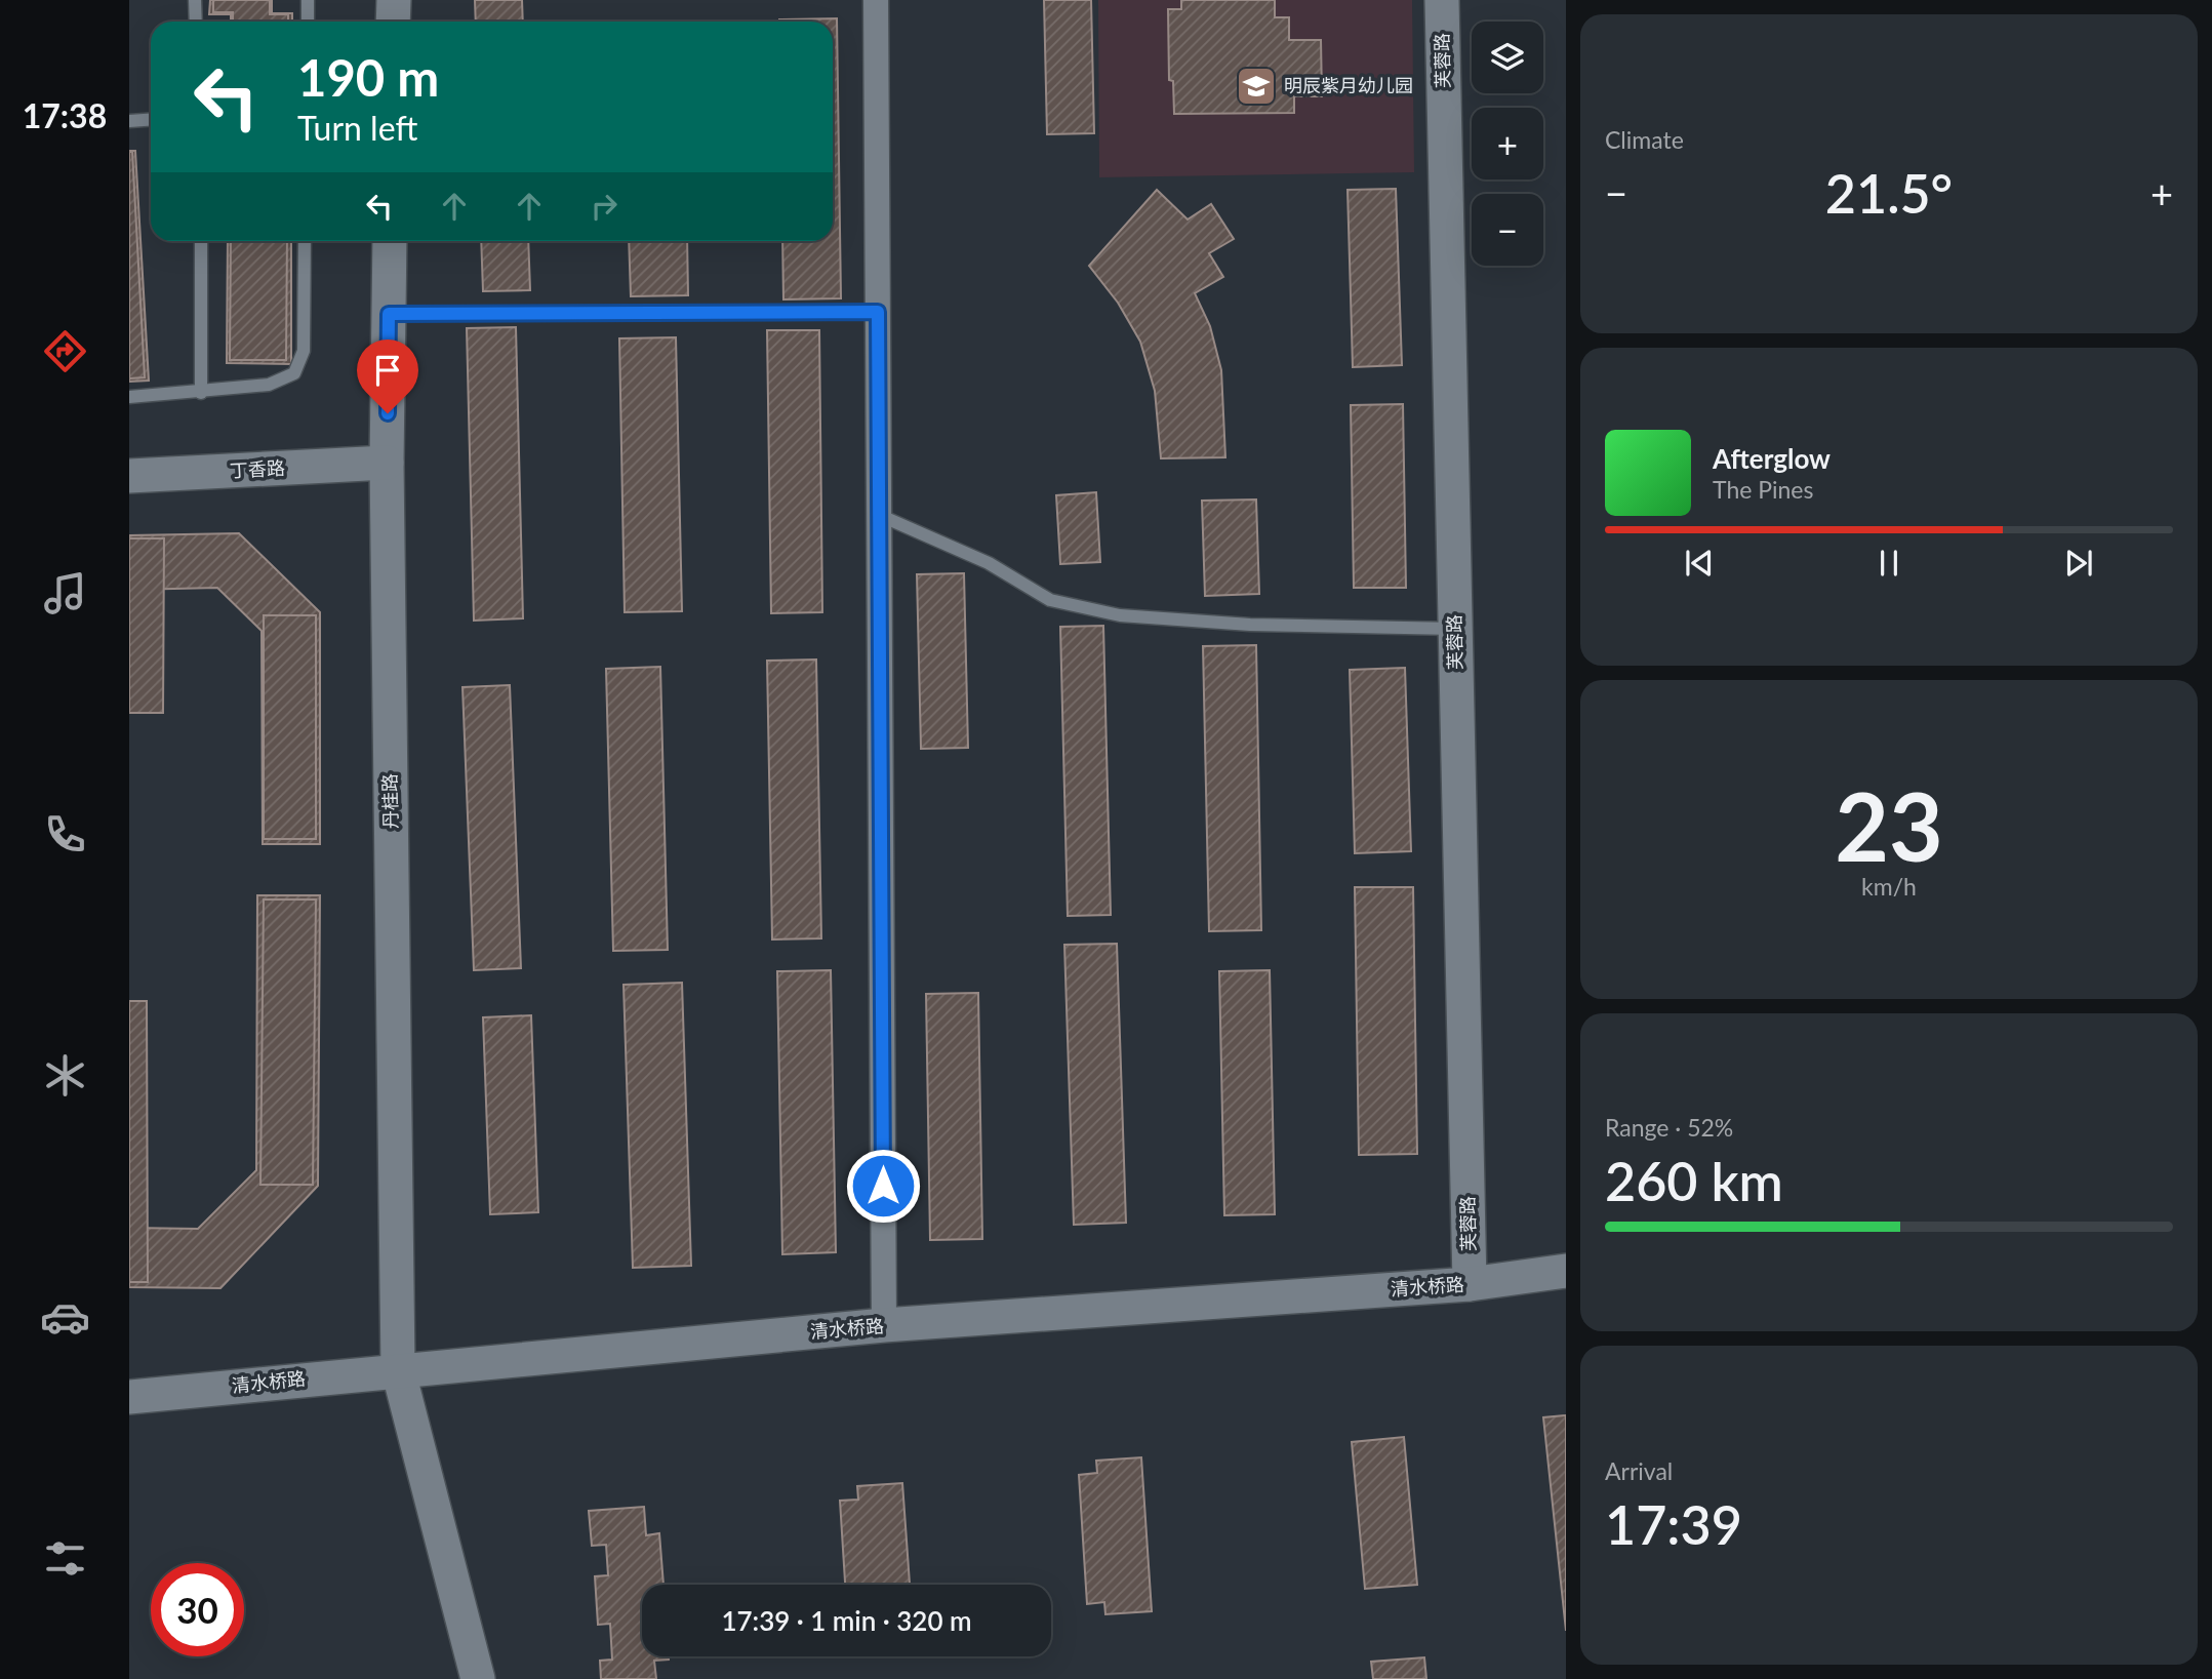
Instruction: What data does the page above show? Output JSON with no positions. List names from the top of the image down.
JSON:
{
  "streets": {
    "street": [
      "芙蓉路",
      "丁香路",
      "丹桂路",
      "清水桥路"
    ]
  },
  "crossings": [
    ["芙蓉路", "清水桥路"],
    ["丁香路", "丹桂路"],
    ["丹桂路", "清水桥路"]
  ],
  "places": {
    "school or university": ["明辰紫月幼儿园"]
  },
  "page": {
    "tabs": "17:38",
    "tile": [
      "Climate",
      ["23", "km/h"],
      ["Range · 52%", "260 km"],
      ["Arrival", "17:39"]
    ],
    "map_buttons": ["+", "−"],
    "turn": ["190 m", "Turn left"],
    "heat": ["−", "21.5°", "+"],
    "song": ["Afterglow", "The Pines"],
    "limit": "30",
    "trip": "17:39 · 1 min · 320 m"
  }
}
